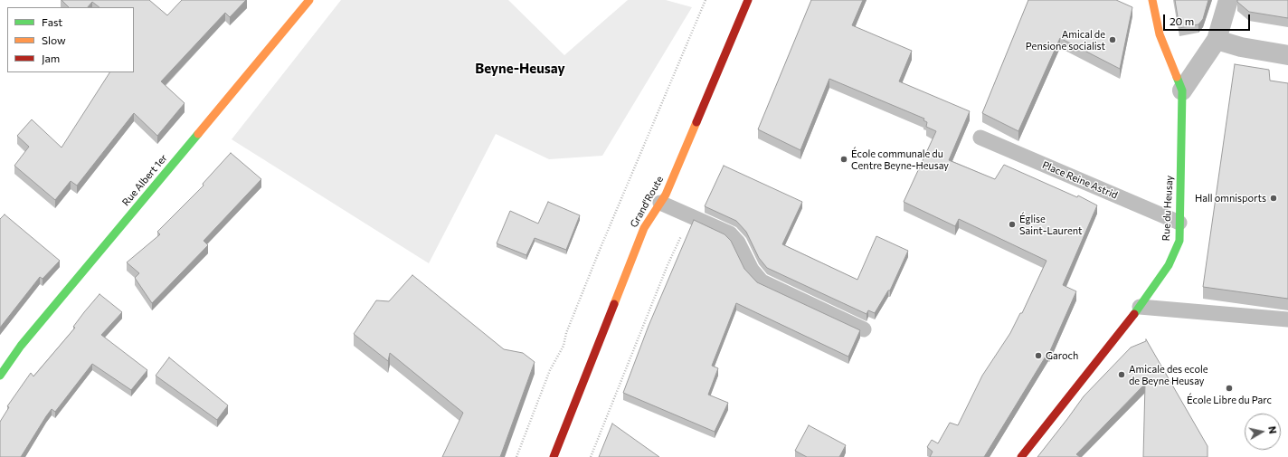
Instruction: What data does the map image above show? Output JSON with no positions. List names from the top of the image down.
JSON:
{
  "streets": {
    "street": ["Rue Albert 1er", "Grand'Route", "Rue du Heusay"],
    "lane": ["Place Reine Astrid"]
  },
  "crossings": [
    ["Place Reine Astrid", "Rue du Heusay"]
  ],
  "districts": ["Beyne-Heusay"],
  "places": [
    "Amical de Pensione socialist",
    "École communale du Centre Beyne-Heusay",
    "Hall omnisports",
    "Église Saint-Laurent",
    "Garoch",
    "Amicale des ecole de Beyne Heusay",
    "École Libre du Parc"
  ],
  "legend": ["Fast", "Slow", "Jam"],
  "scale_bar": "20 m",
  "north": "right"
}
